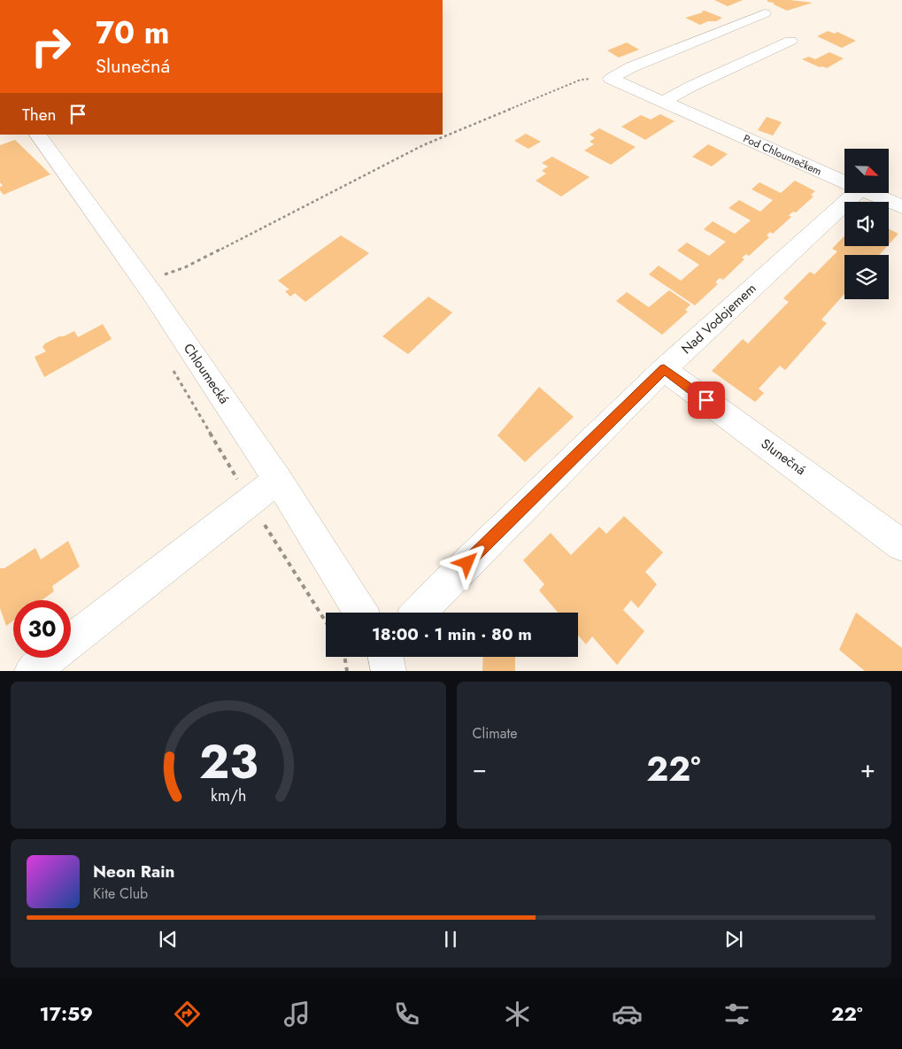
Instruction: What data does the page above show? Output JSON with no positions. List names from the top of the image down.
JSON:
{
  "streets": {
    "street": [
      "Pod Chloumečkem",
      "Nad Vodojemem",
      "Chloumecká",
      "Slunečná"
    ]
  },
  "crossings": [
    ["Nad Vodojemem", "Slunečná"]
  ],
  "north": "bottom right",
  "page": {
    "turn": ["70 m", "Slunečná"],
    "then": "Then",
    "limit": "30",
    "trip": "18:00 · 1 min · 80 m",
    "tile": "Climate",
    "heat": ["−", "22°", "+"],
    "song": ["Neon Rain", "Kite Club"],
    "tabs": ["17:59", "22°"],
    "gauge": ["23", "km/h"]
  }
}
